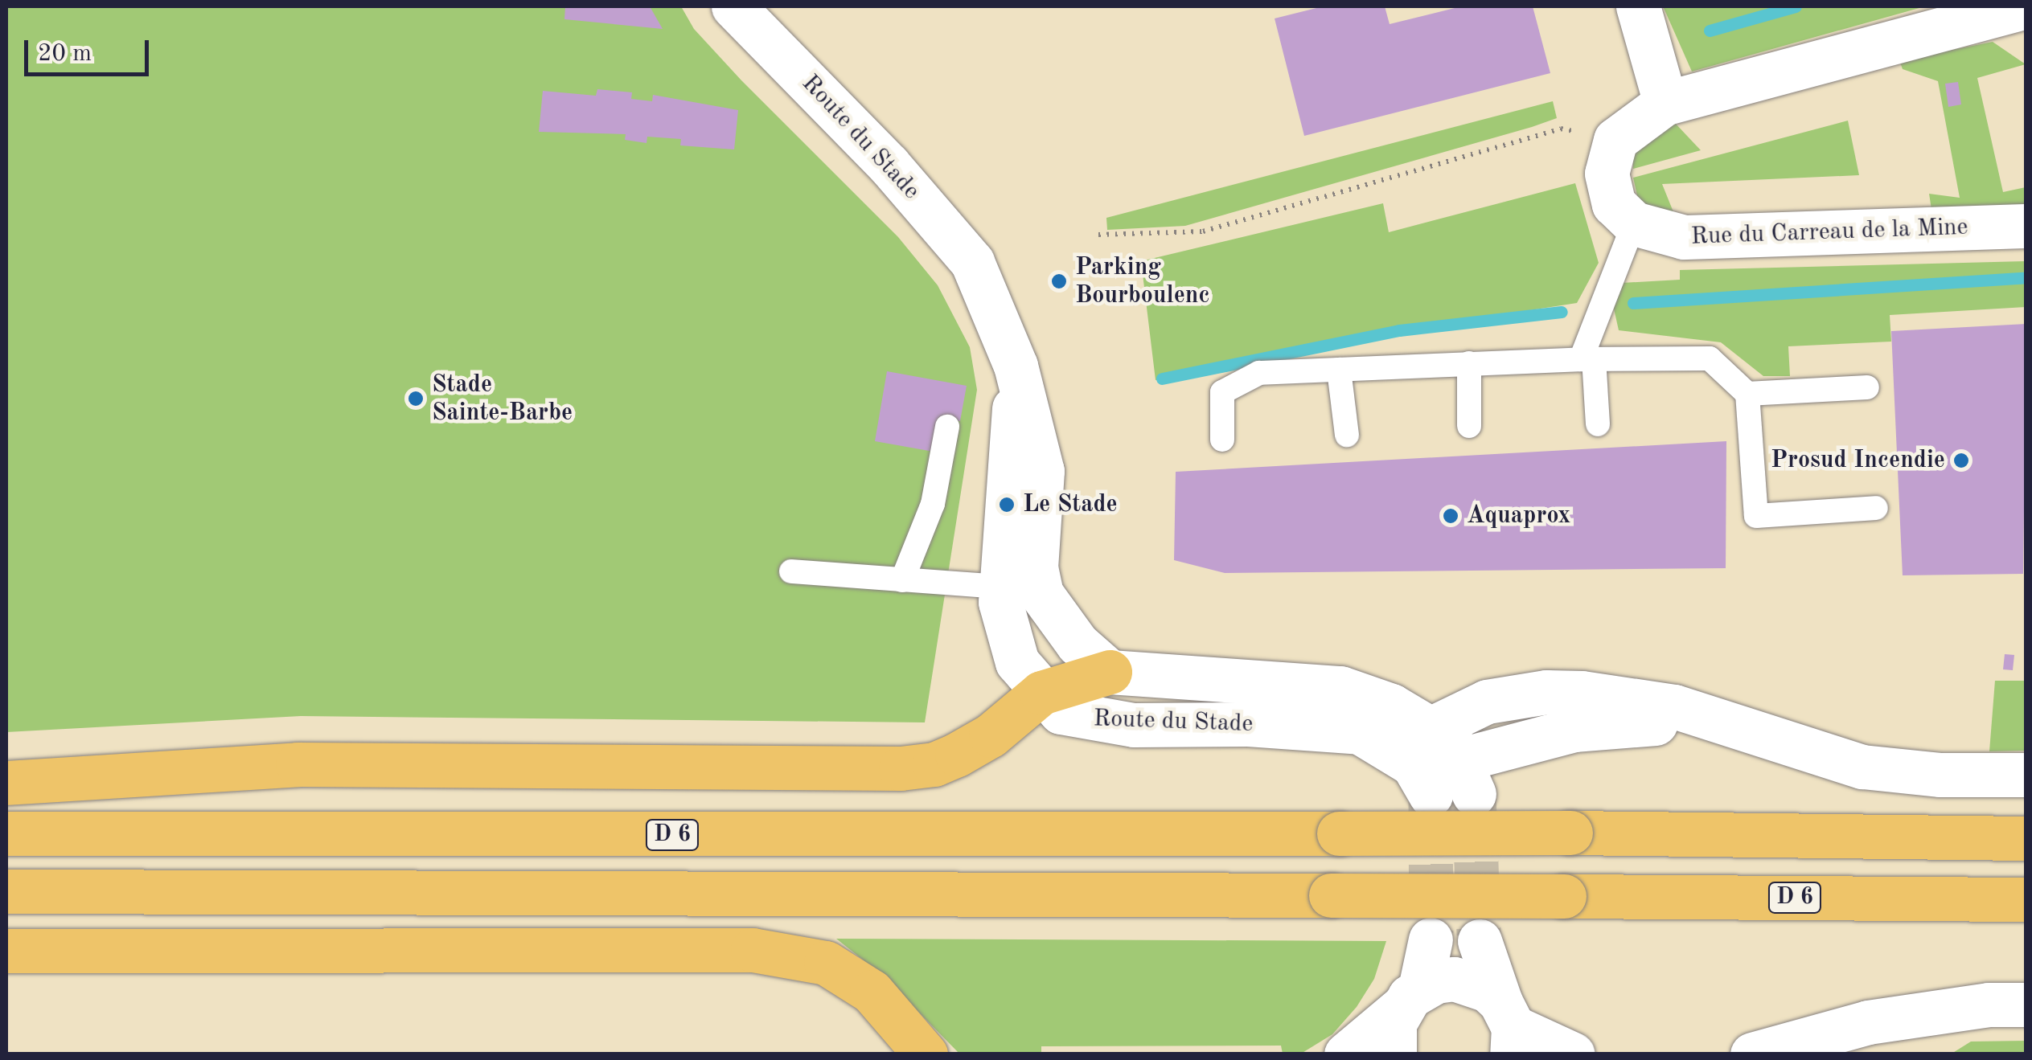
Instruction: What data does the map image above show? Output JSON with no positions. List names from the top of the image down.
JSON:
{
  "streets": {
    "highway": ["D 6"],
    "street": ["Route du Stade", "Rue du Carreau de la Mine"]
  },
  "places": [
    "Parking Bourboulenc",
    "Stade Sainte-Barbe",
    "Prosud Incendie",
    "Le Stade",
    "Aquaprox"
  ],
  "scale_bar": "20 m"
}
